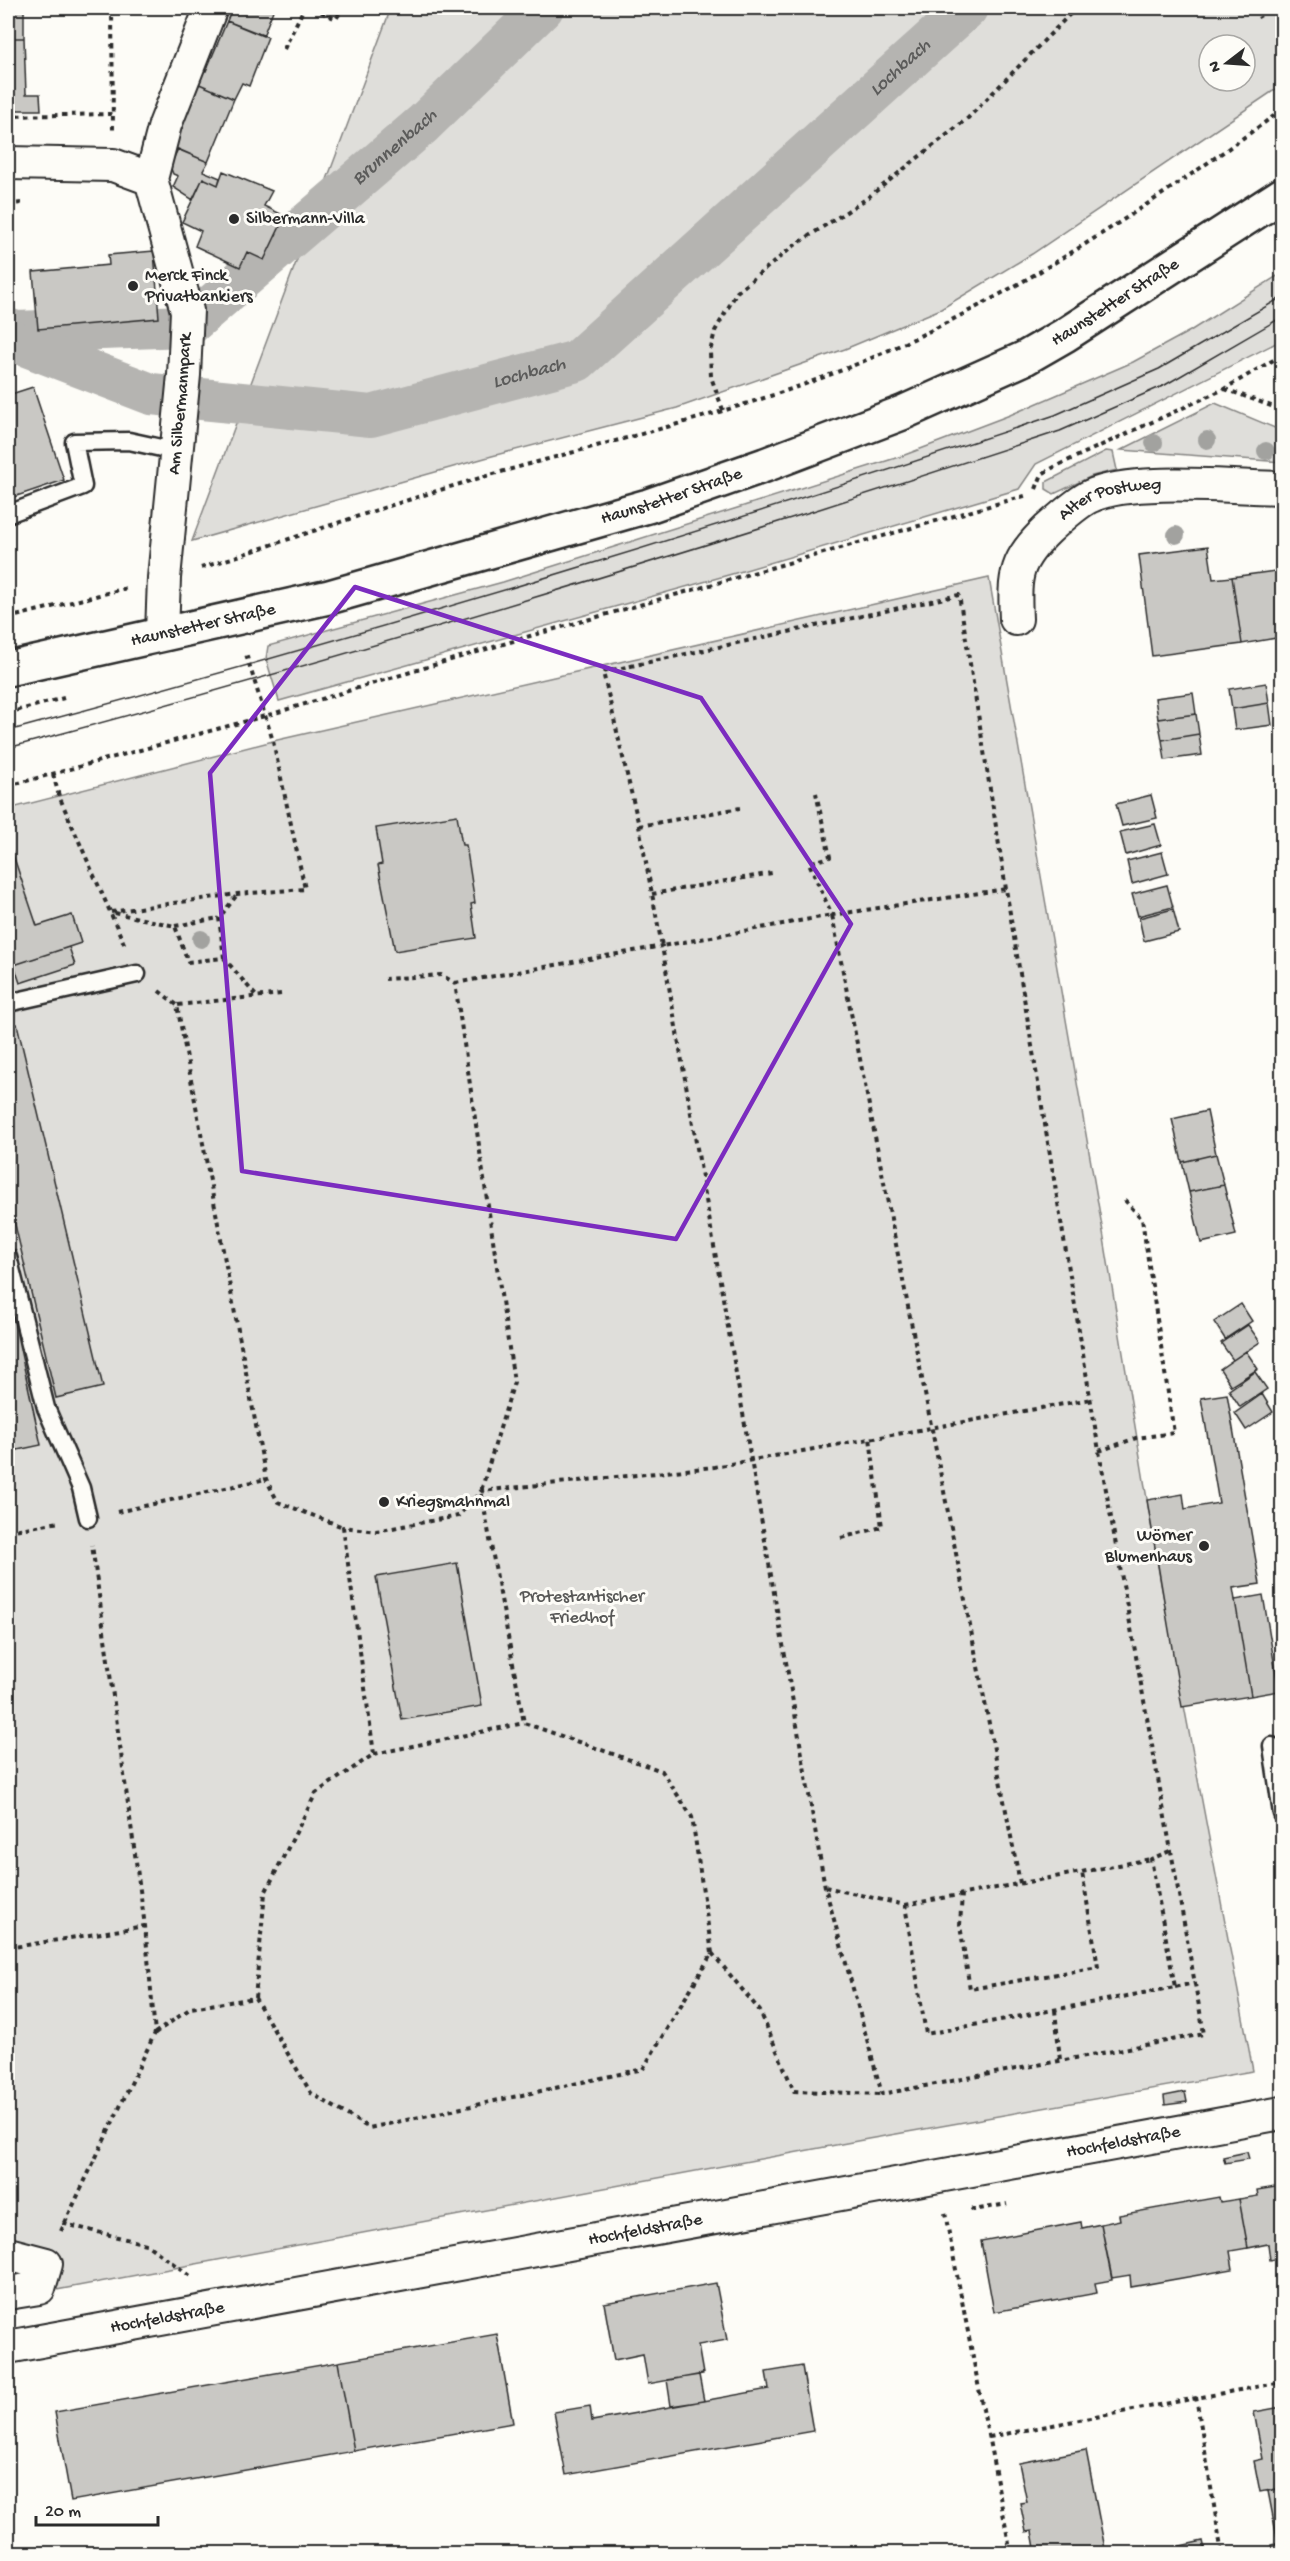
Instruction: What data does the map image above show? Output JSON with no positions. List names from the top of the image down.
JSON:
{
  "streets": {
    "main road": ["Haunstetter Straße"],
    "street": ["Am Silbermannpark", "Alter Postweg", "Hochfeldstraße"]
  },
  "crossings": [
    ["Haunstetter Straße", "Am Silbermannpark"]
  ],
  "water": ["Lochbach", "Brunnenbach"],
  "parks": ["Protestantischer Friedhof"],
  "places": [
    "Silbermann-Villa",
    "Merck Finck Privatbankiers",
    "Kriegsmahnmal",
    "Wörner Blumenhaus"
  ],
  "scale_bar": "20 m",
  "north": "left"
}
